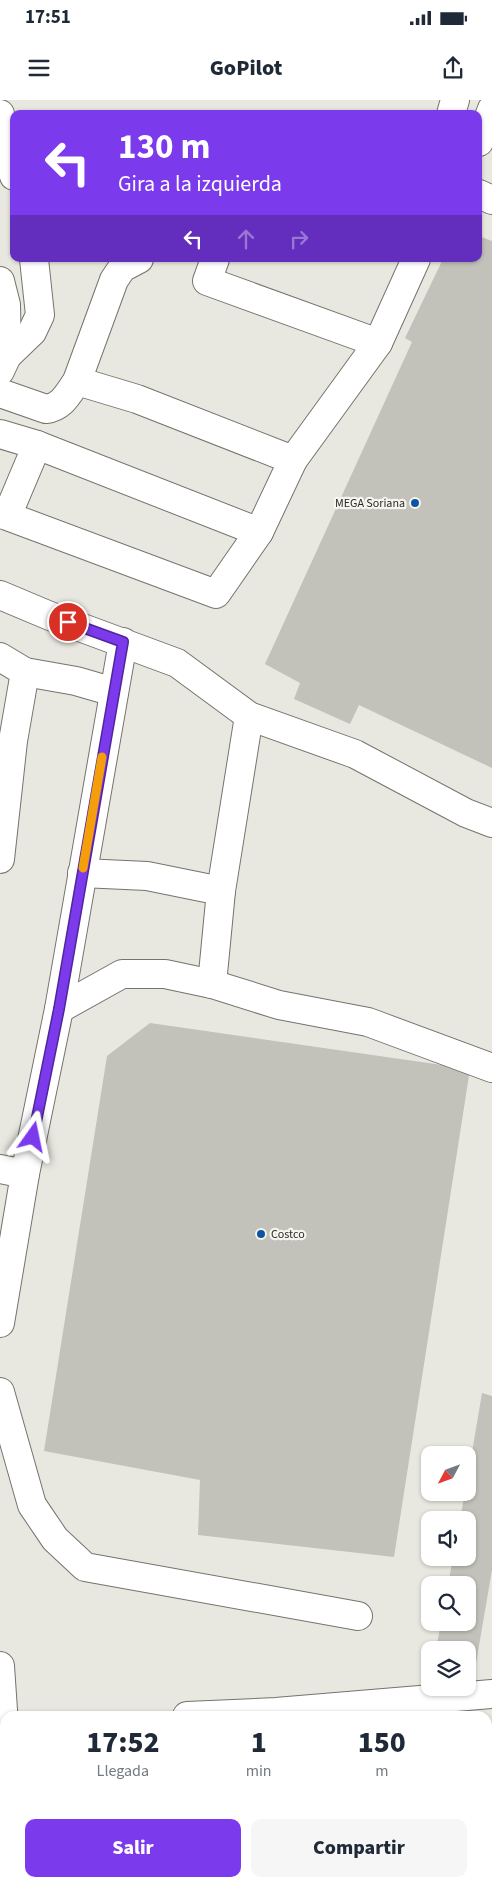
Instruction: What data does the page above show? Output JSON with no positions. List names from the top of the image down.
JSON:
{
  "places": ["MEGA Soriana", "Costco"],
  "north": "bottom left",
  "page": {
    "status": "17:51",
    "header": "GoPilot",
    "turn": ["130 m", "Gira a la izquierda"],
    "eta": [
      "17:52",
      "Llegada",
      "1",
      "min",
      "150",
      "m"
    ],
    "buttons": ["Salir", "Compartir"]
  }
}
